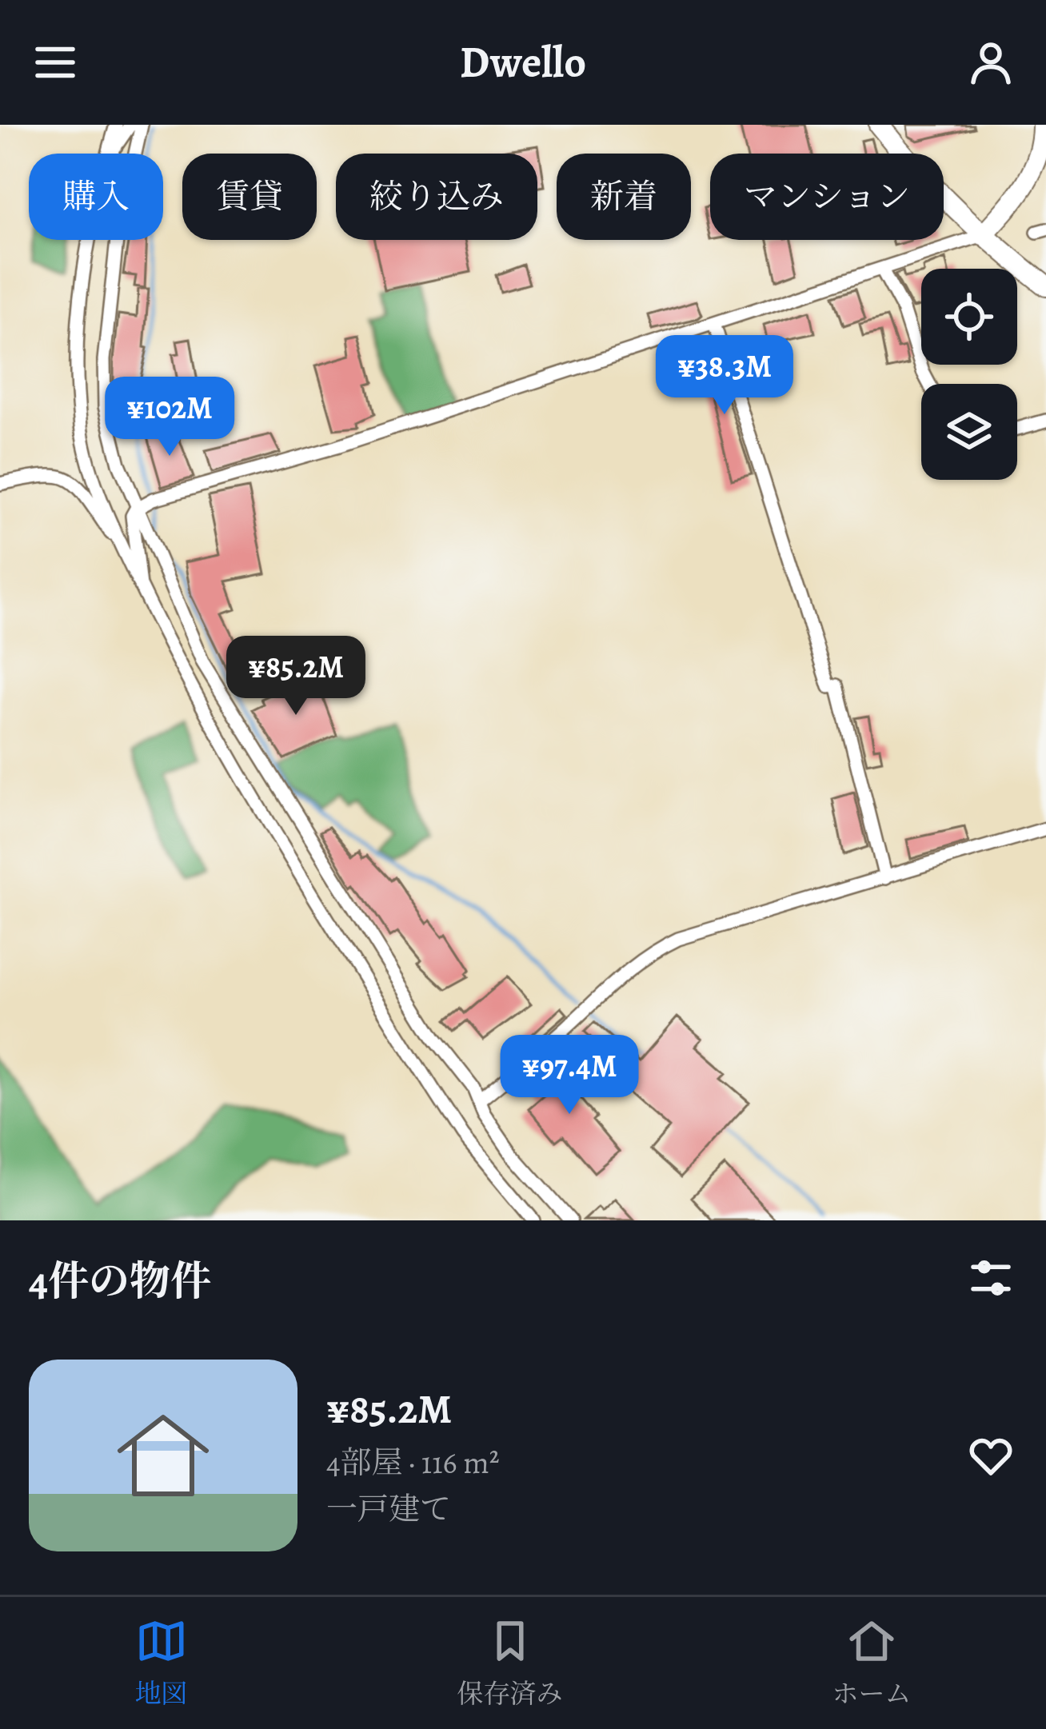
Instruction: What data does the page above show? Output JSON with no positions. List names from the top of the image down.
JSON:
{
  "page": {
    "header": "Dwello",
    "chip": [
      "購入",
      "賃貸",
      "絞り込み",
      "新着",
      "マンション"
    ],
    "price": [
      "¥38.3M",
      "¥102M",
      "¥85.2M",
      "¥97.4M"
    ],
    "heading": "4件の物件",
    "list": [
      {
        "name": "¥85.2M",
        "note": "4部屋 · 116 m² · 一戸建て"
      }
    ],
    "tabs": ["地図", "保存済み", "ホーム"]
  }
}
